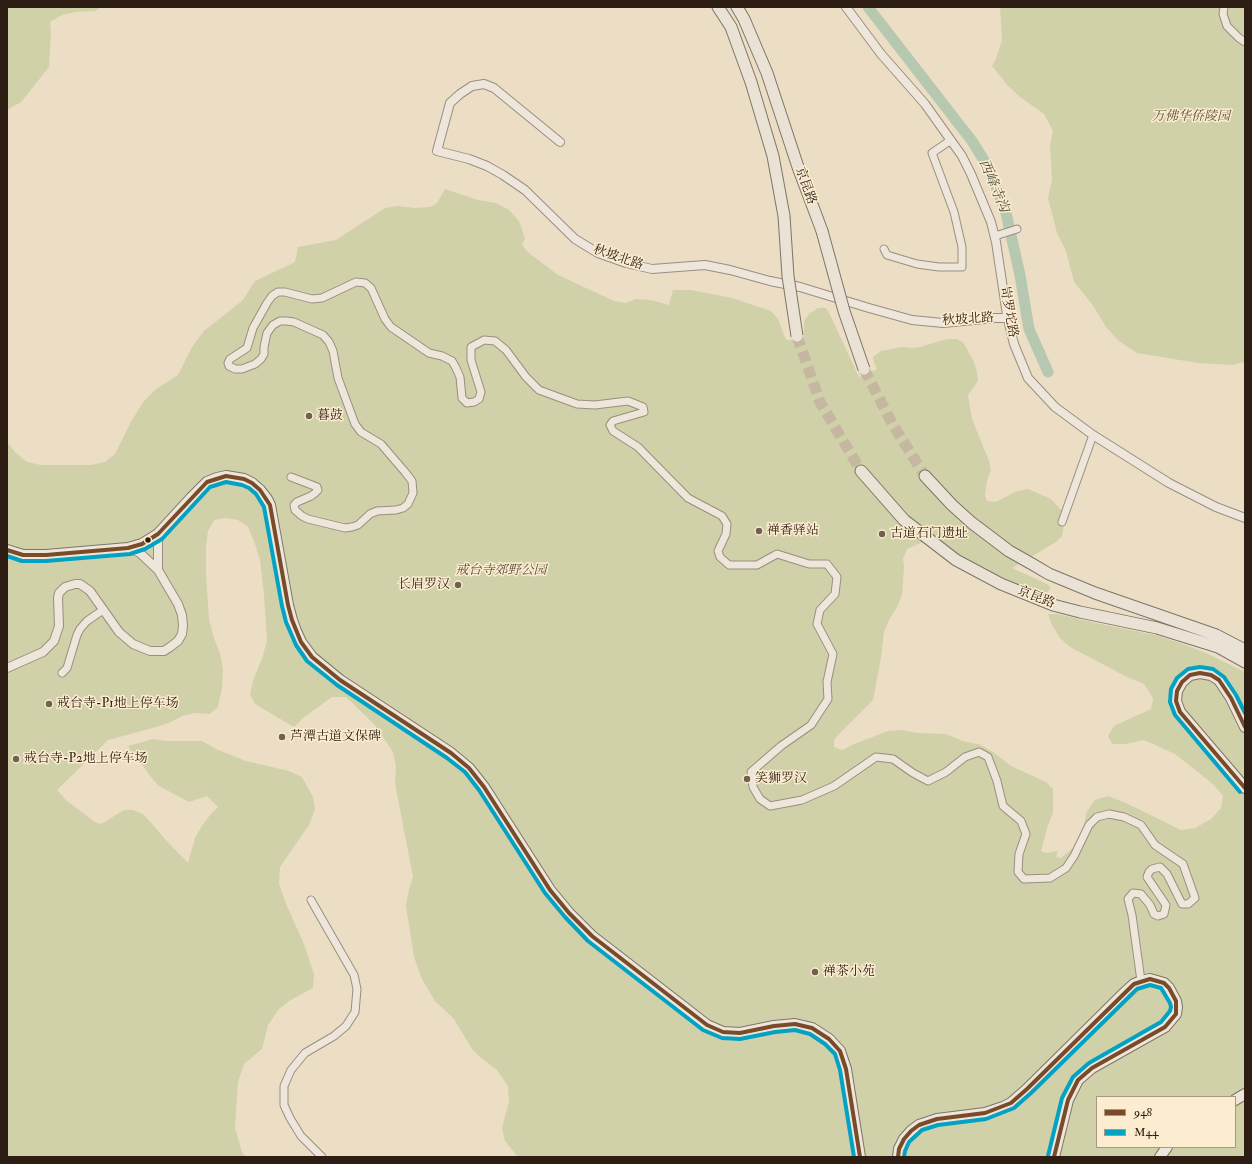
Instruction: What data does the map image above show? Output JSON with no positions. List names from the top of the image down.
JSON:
{
  "streets": {
    "highway": ["京昆路"],
    "street": ["秋坡北路", "岢罗坨路"]
  },
  "crossings": [
    ["秋坡北路", "岢罗坨路"]
  ],
  "water": ["西峰寺沟"],
  "parks": ["万佛华侨陵园", "戒台寺郊野公园"],
  "places": [
    "暮鼓",
    "禅香驿站",
    "古道石门遗址",
    "长眉罗汉",
    "戒台寺-P1地上停车场",
    "芦潭古道文保碑",
    "戒台寺-P2地上停车场",
    "笑狮罗汉",
    "禅茶小苑"
  ],
  "lines": ["transit line 948", "transit line M44"],
  "legend": ["948", "M44"]
}
